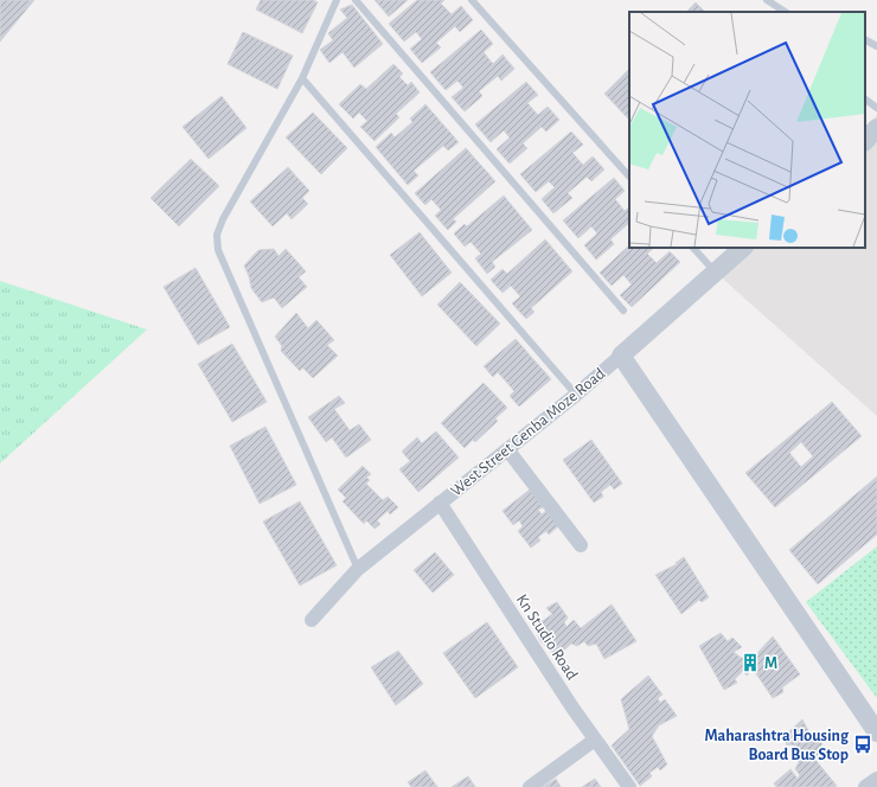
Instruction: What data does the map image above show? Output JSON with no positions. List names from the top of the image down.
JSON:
{
  "streets": {
    "street": ["West Street Genba Moze Road", "Kn Studio Road"]
  },
  "crossings": [
    ["West Street Genba Moze Road", "Kn Studio Road"]
  ],
  "places": {
    "building": ["M"],
    "bus stop": ["Maharashtra Housing Board Bus Stop"]
  }
}
